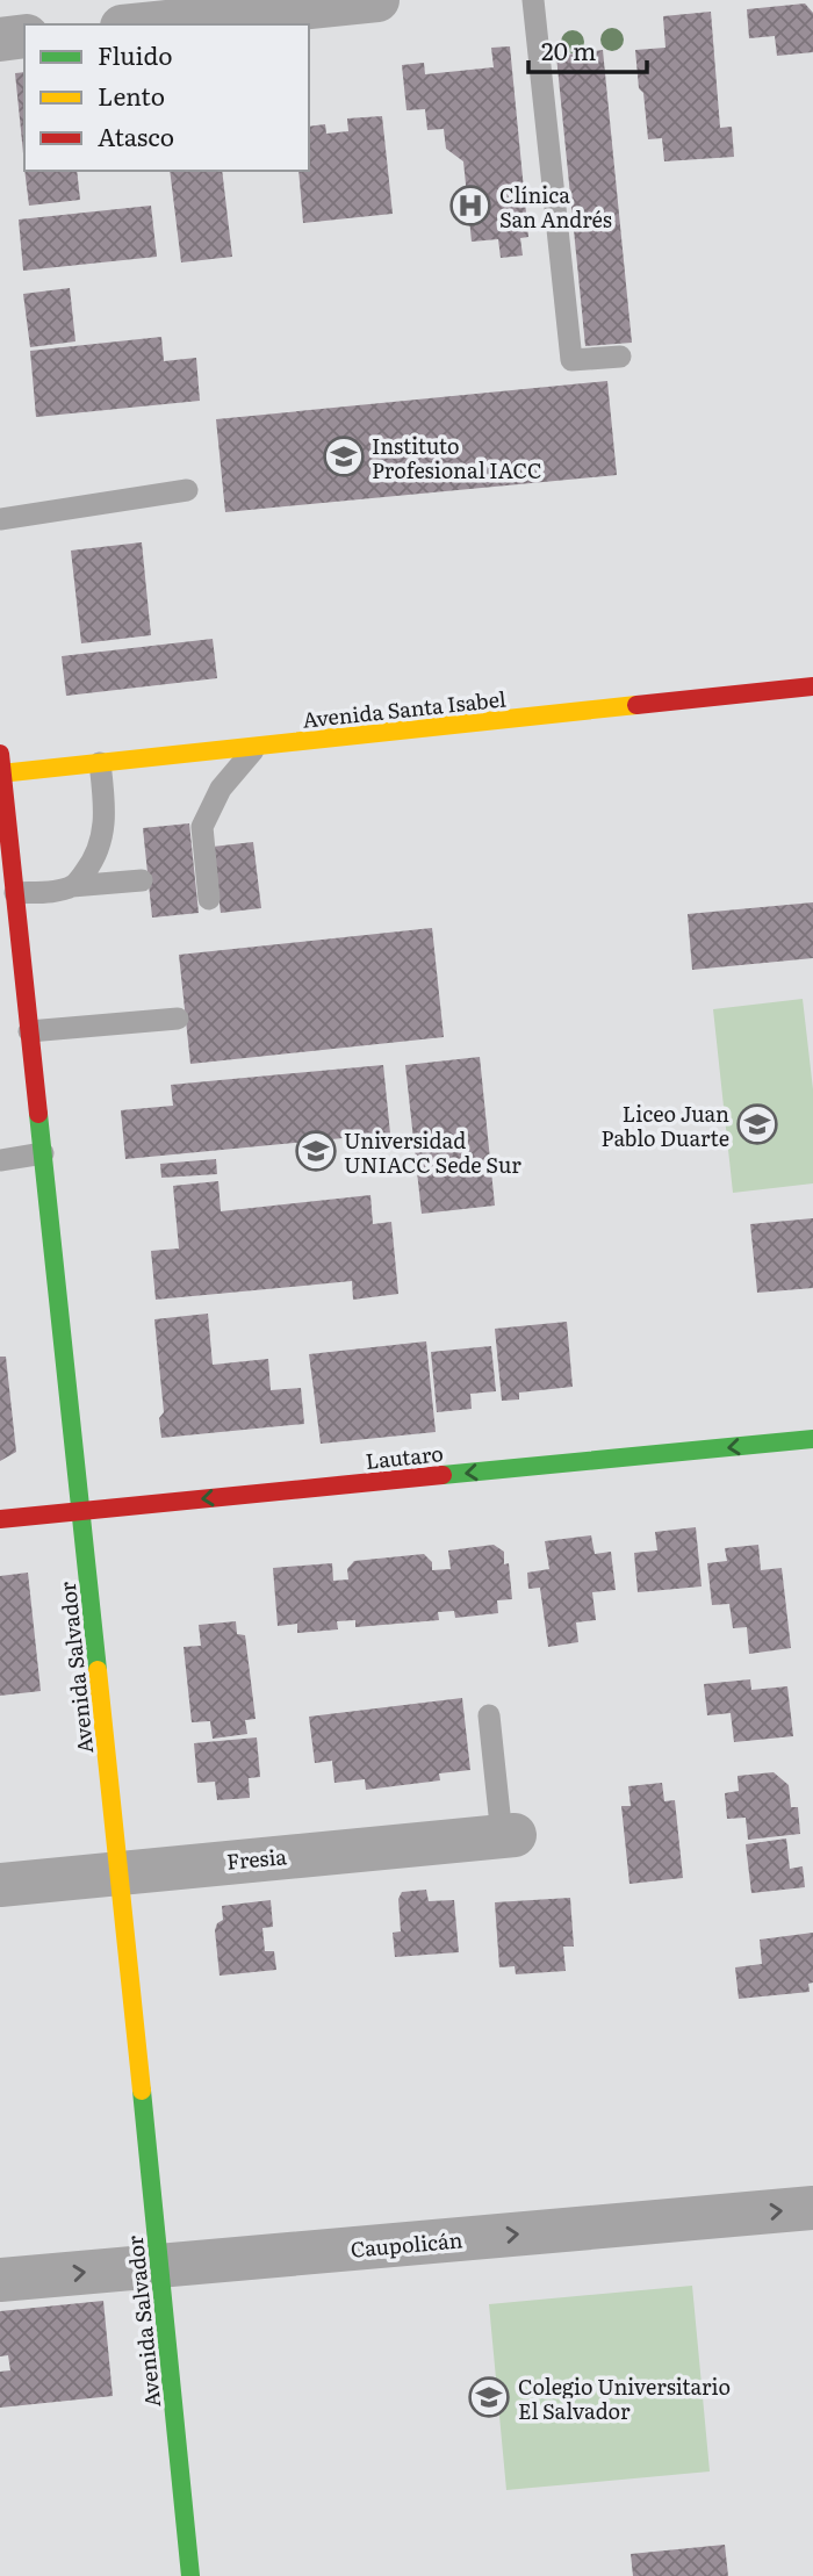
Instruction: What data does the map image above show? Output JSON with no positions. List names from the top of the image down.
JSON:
{
  "streets": {
    "main road": ["Avenida Santa Isabel", "Lautaro", "Avenida Salvador"],
    "street": ["Fresia", "Caupolicán"]
  },
  "crossings": [
    ["Avenida Santa Isabel", "Avenida Salvador"],
    ["Lautaro", "Avenida Salvador"],
    ["Avenida Salvador", "Fresia"],
    ["Avenida Salvador", "Caupolicán"]
  ],
  "one_way": ["Lautaro", "Caupolicán"],
  "places": {
    "hospital": ["Clínica San Andrés"],
    "school or university": [
      "Instituto Profesional IACC",
      "Liceo Juan Pablo Duarte",
      "Universidad UNIACC Sede Sur",
      "Colegio Universitario El Salvador"
    ]
  },
  "legend": ["Fluido", "Lento", "Atasco"],
  "scale_bar": "20 m"
}
